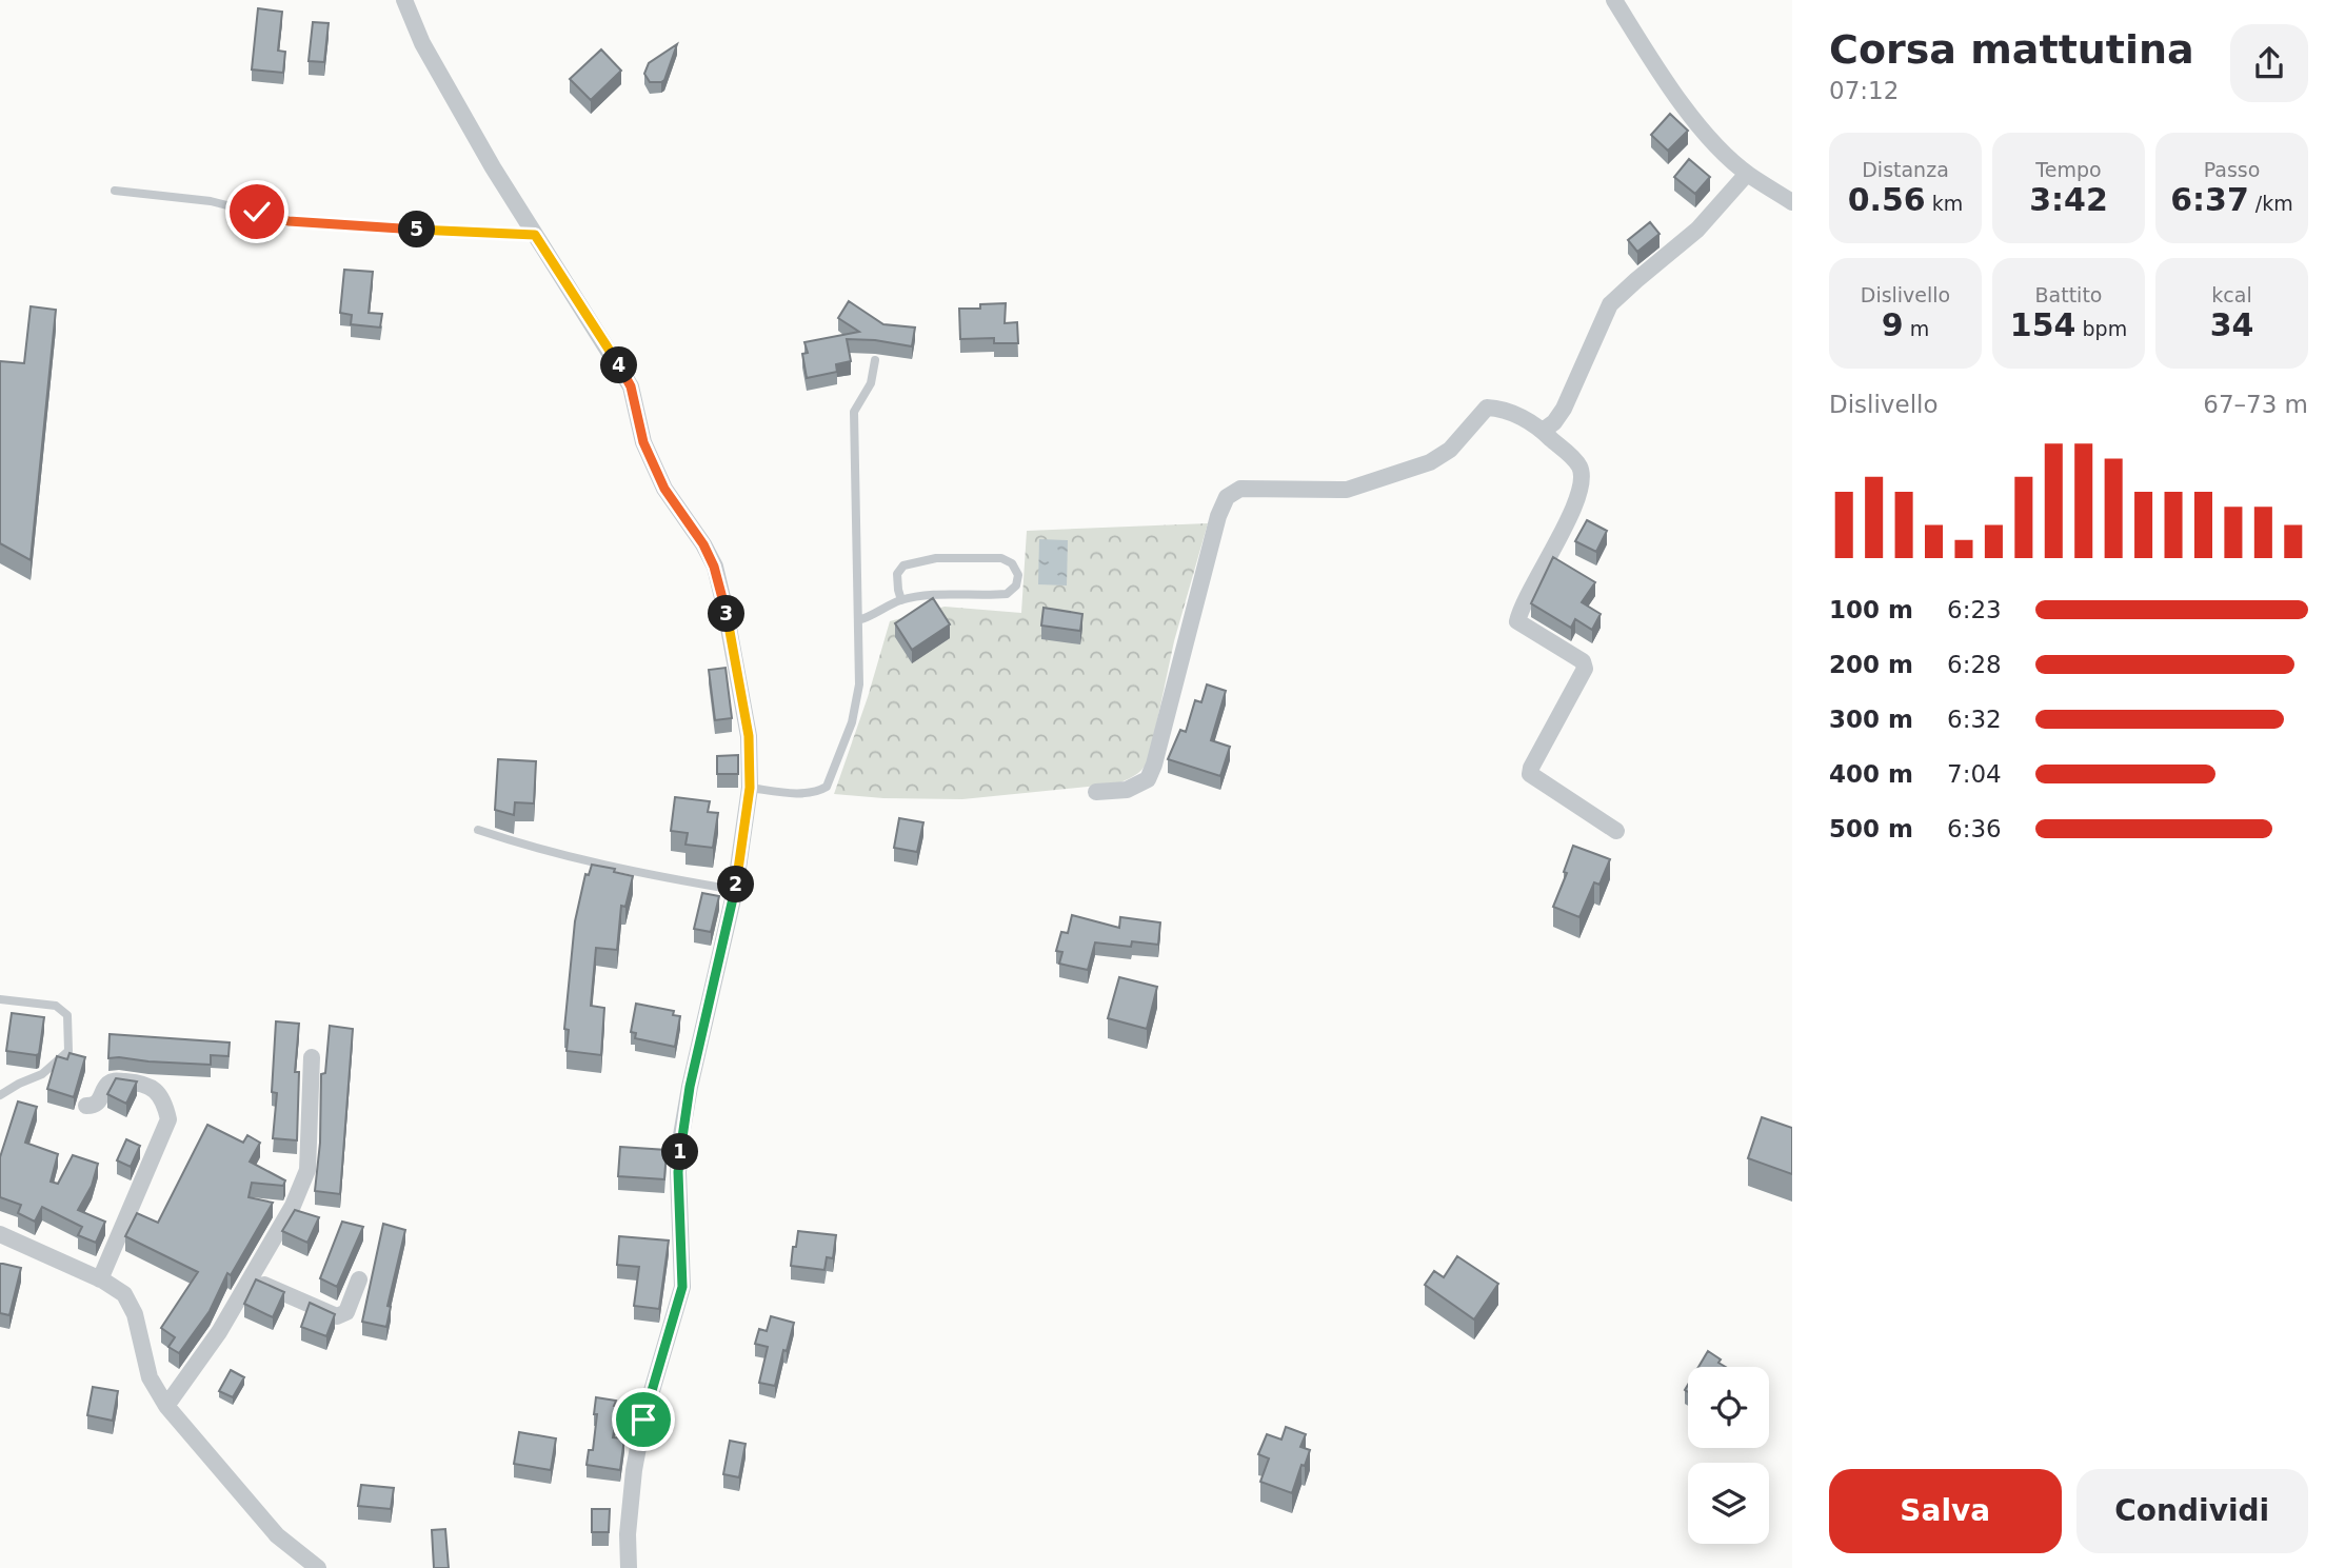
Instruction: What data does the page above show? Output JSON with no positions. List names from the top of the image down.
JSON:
{
  "page": {
    "heading": ["Corsa mattutina", "07:12"],
    "stats": [
      ["Distanza", "0.56 km"],
      ["Tempo", "3:42"],
      ["Passo", "6:37 /km"],
      ["Dislivello", "9 m"],
      ["Battito", "154 bpm"],
      ["kcal", "34"]
    ],
    "pins": [
      "5",
      "4",
      "3",
      "2",
      "1"
    ],
    "chart": ["Dislivello", "67–73 m"],
    "list": [
      {
        "name": "100 m",
        "note": "6:23"
      },
      {
        "name": "200 m",
        "note": "6:28"
      },
      {
        "name": "300 m",
        "note": "6:32"
      },
      {
        "name": "400 m",
        "note": "7:04"
      },
      {
        "name": "500 m",
        "note": "6:36"
      }
    ],
    "buttons": ["Salva", "Condividi"]
  }
}
